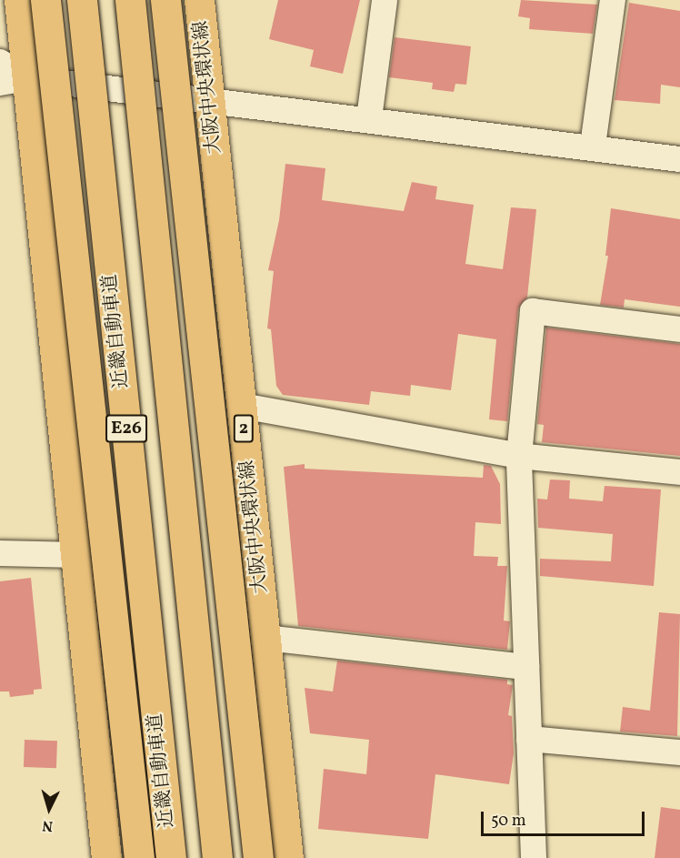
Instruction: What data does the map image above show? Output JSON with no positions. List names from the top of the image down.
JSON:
{
  "streets": {
    "main road": [
      "大阪中央環状線",
      "近畿自動車道",
      "E26",
      "2"
    ]
  },
  "scale_bar": "50 m",
  "north": "bottom"
}
